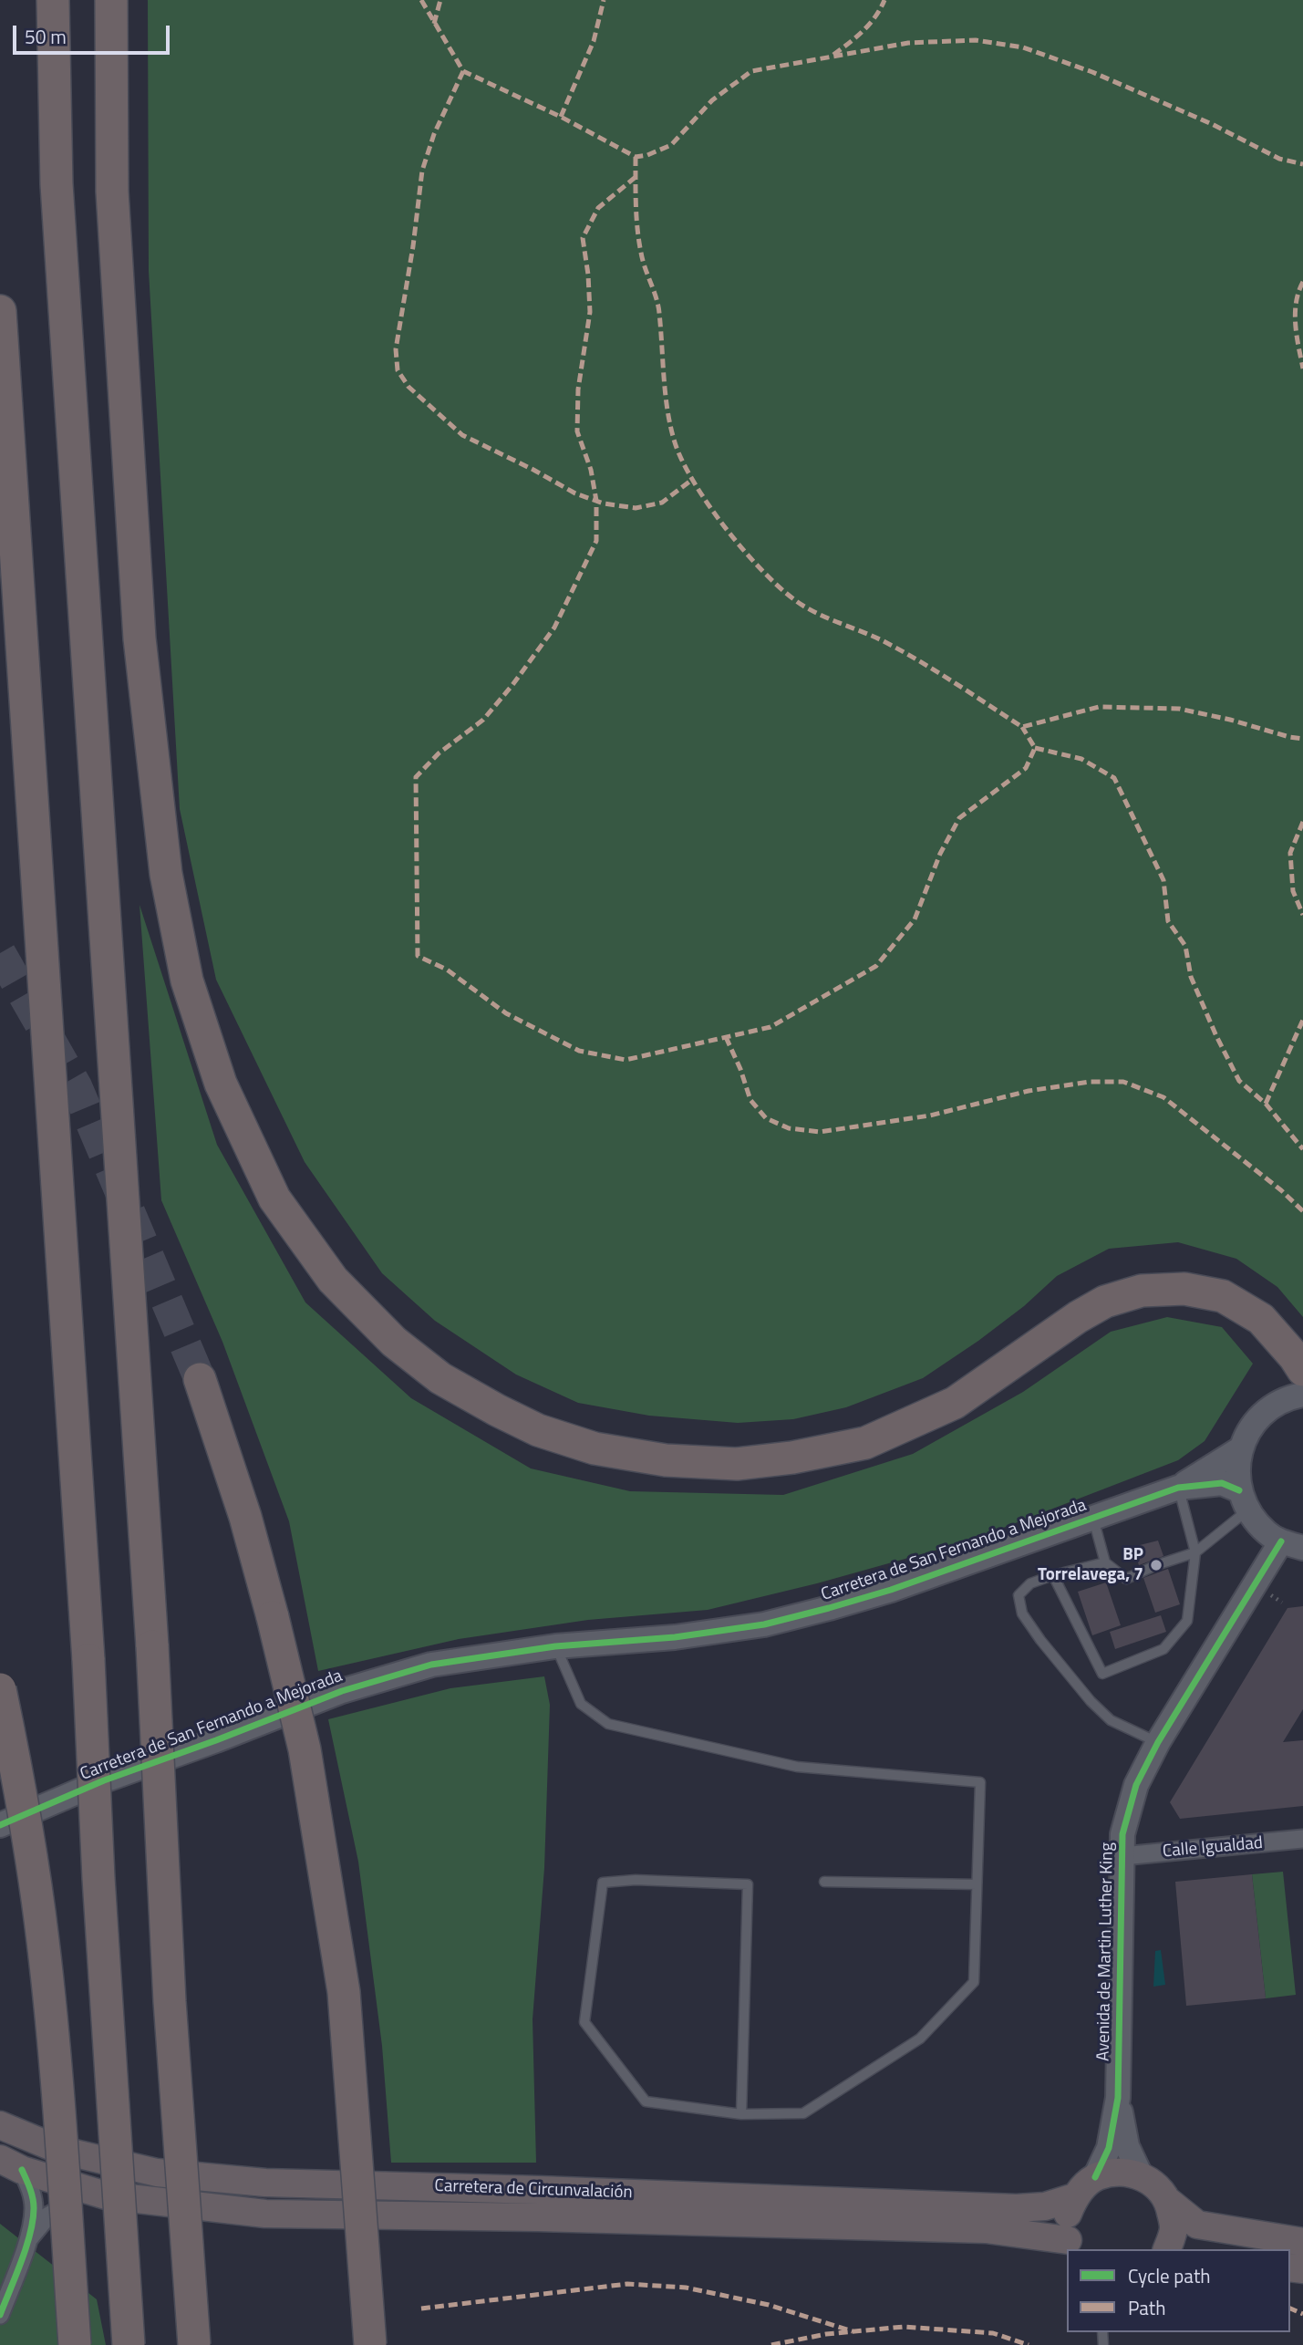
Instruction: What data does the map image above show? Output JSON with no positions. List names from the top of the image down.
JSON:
{
  "streets": {
    "main road": ["Carretera de Circunvalación"],
    "street": ["Carretera de San Fernando a Mejorada", "Calle Igualdad", "Avenida de Martin Luther King"]
  },
  "crossings": [
    ["Calle Igualdad", "Avenida de Martin Luther King"]
  ],
  "places": ["BP Torrelavega, 7"],
  "legend": ["Cycle path", "Path"],
  "scale_bar": "50 m"
}
